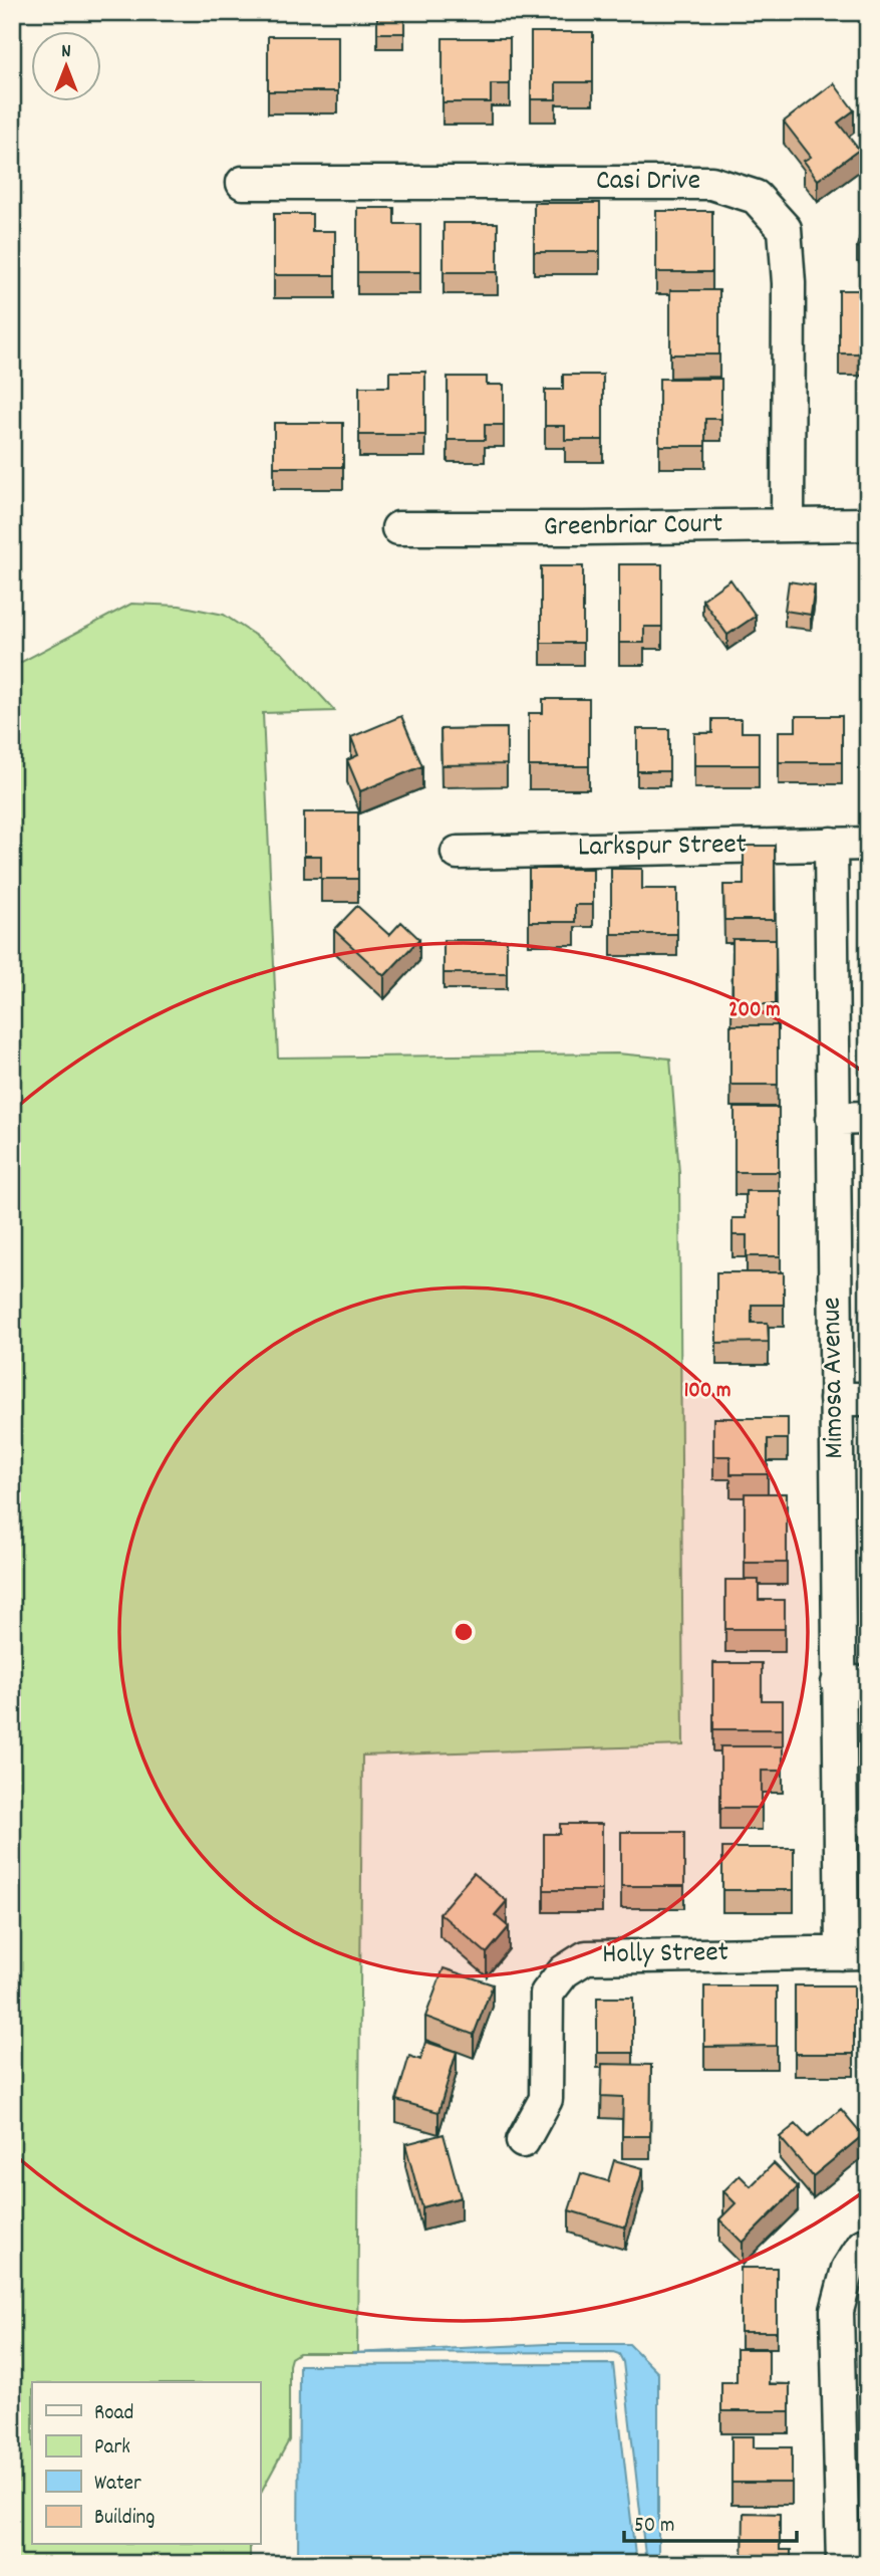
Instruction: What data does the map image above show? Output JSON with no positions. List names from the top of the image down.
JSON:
{
  "streets": {
    "street": [
      "Casi Drive",
      "Greenbriar Court",
      "Larkspur Street",
      "Mimosa Avenue",
      "Holly Street"
    ]
  },
  "crossings": [
    ["Casi Drive", "Greenbriar Court"],
    ["Larkspur Street", "Mimosa Avenue"],
    ["Mimosa Avenue", "Holly Street"]
  ],
  "legend": [
    "Road",
    "Park",
    "Water",
    "Building"
  ],
  "scale_bar": "50 m",
  "north": "top",
  "rings": ["200 m", "100 m"]
}
